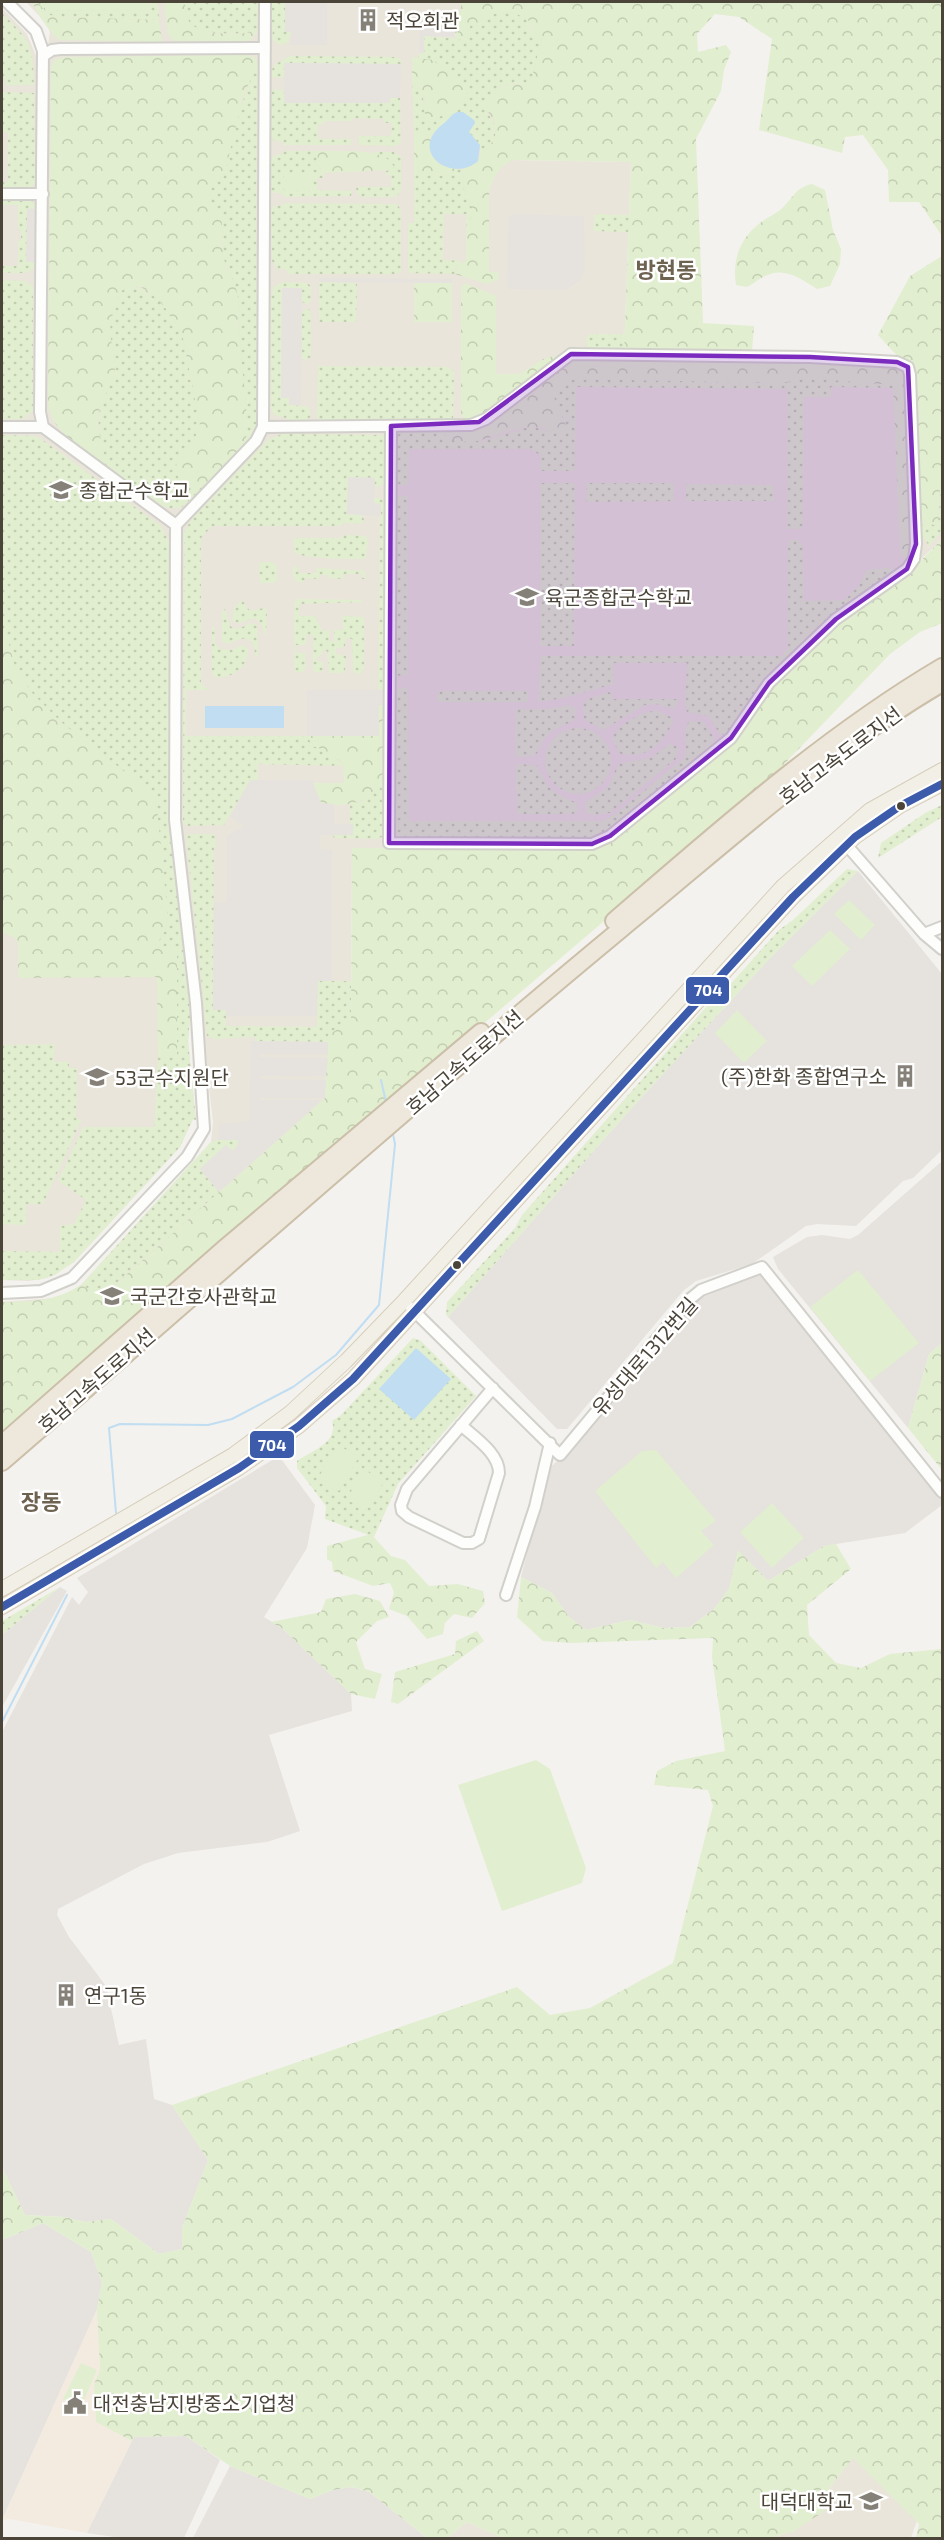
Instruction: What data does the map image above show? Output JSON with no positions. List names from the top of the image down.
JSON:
{
  "streets": {
    "highway": ["호남고속도로지선"],
    "street": ["유성대로1312번길"]
  },
  "districts": ["방현동", "장동"],
  "places": {
    "building": ["적오회관", "(주)한화 종합연구소", "연구1동"],
    "school or university": [
      "종합군수학교",
      "육군종합군수학교",
      "53군수지원단",
      "국군간호사관학교",
      "대덕대학교"
    ],
    "public building": ["대전충남지방중소기업청"]
  },
  "lines": ["transit line 704"]
}
